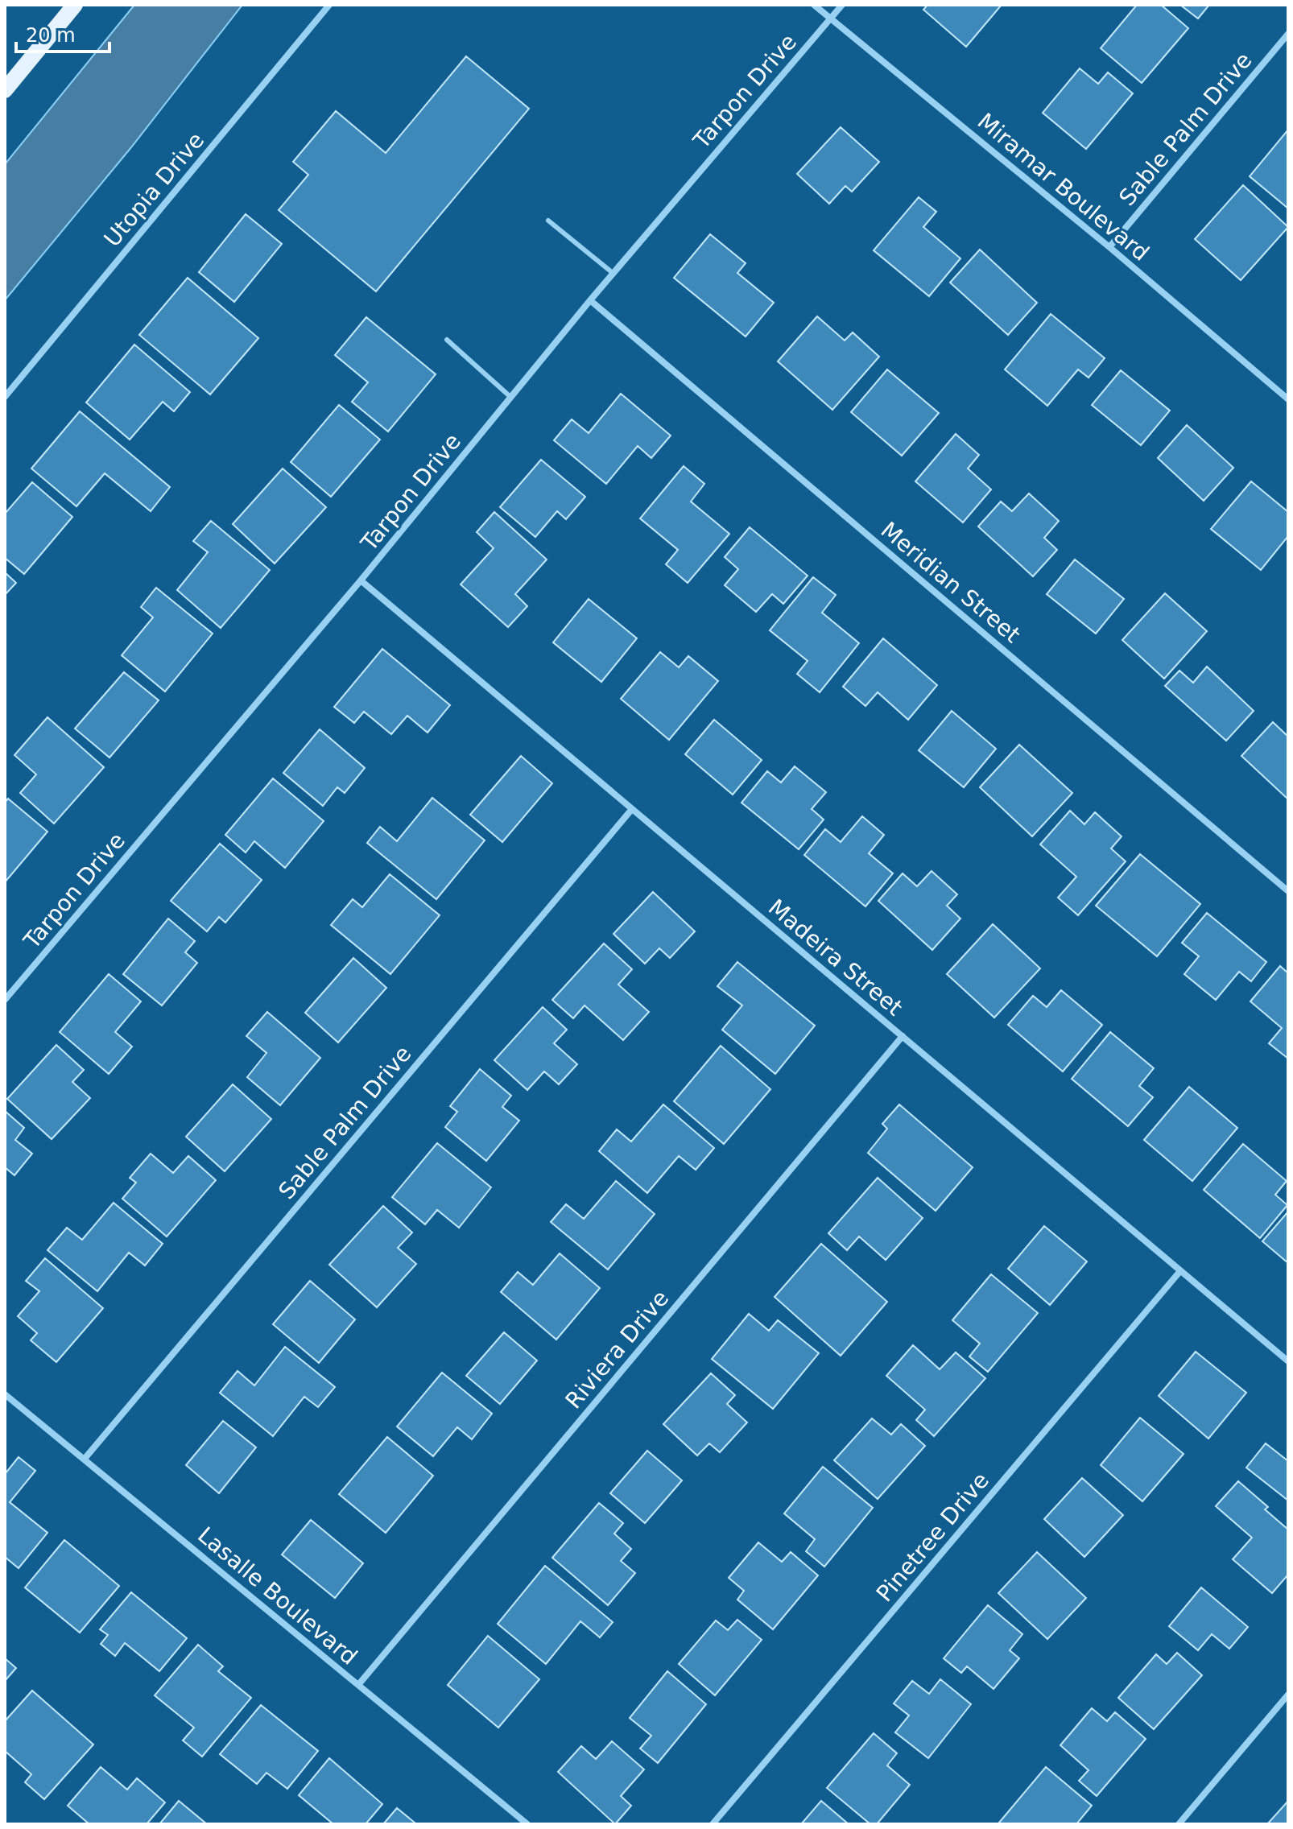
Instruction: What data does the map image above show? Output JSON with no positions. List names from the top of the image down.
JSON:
{
  "streets": {
    "street": [
      "Tarpon Drive",
      "Sable Palm Drive",
      "Miramar Boulevard",
      "Utopia Drive",
      "Meridian Street",
      "Madeira Street",
      "Riviera Drive",
      "Pinetree Drive",
      "Lasalle Boulevard"
    ]
  },
  "crossings": [
    ["Tarpon Drive", "Miramar Boulevard"],
    ["Tarpon Drive", "Meridian Street"],
    ["Tarpon Drive", "Madeira Street"],
    ["Sable Palm Drive", "Miramar Boulevard"],
    ["Sable Palm Drive", "Madeira Street"],
    ["Sable Palm Drive", "Lasalle Boulevard"],
    ["Madeira Street", "Riviera Drive"],
    ["Madeira Street", "Pinetree Drive"],
    ["Riviera Drive", "Lasalle Boulevard"]
  ],
  "scale_bar": "20 m"
}
